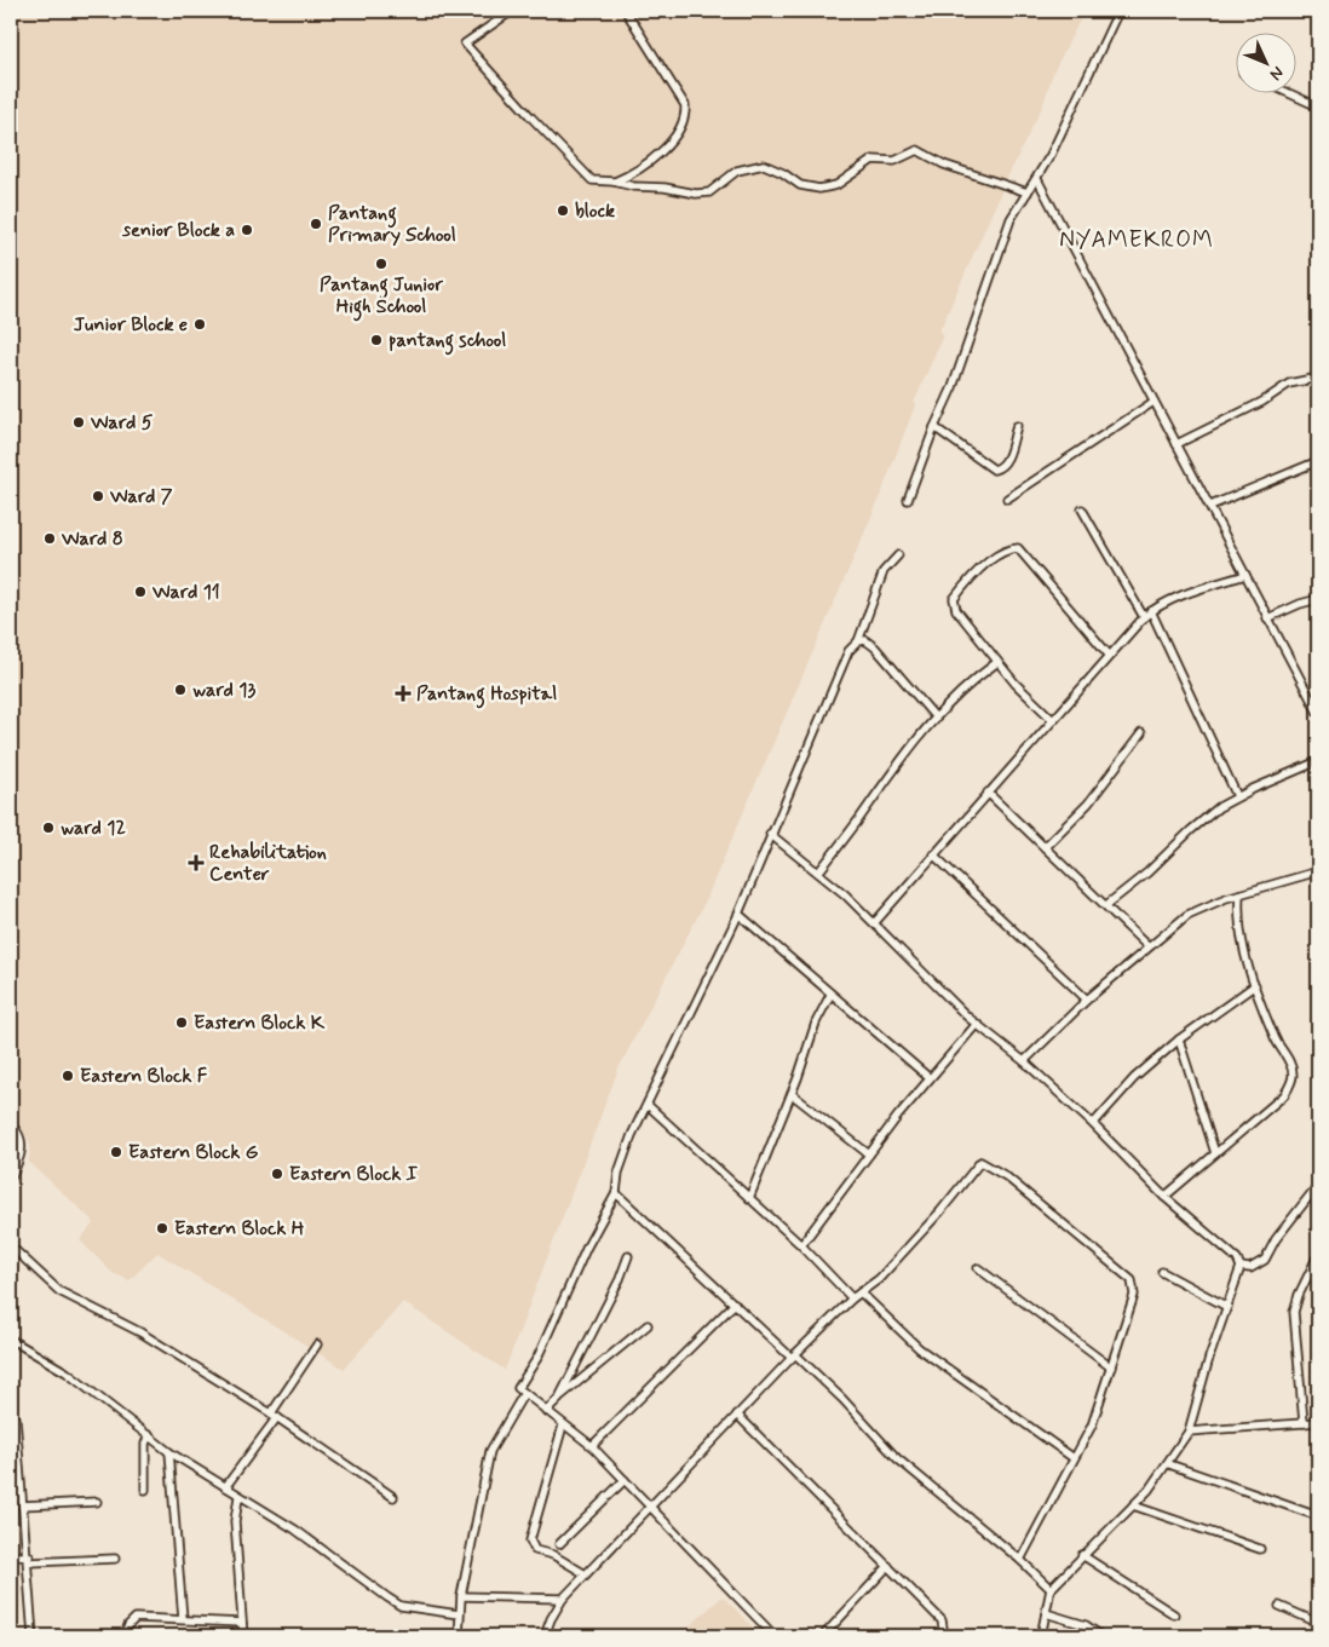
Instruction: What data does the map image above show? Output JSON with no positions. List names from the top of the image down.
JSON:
{
  "districts": ["NYAMEKROM"],
  "places": {
    "other": [
      "block",
      "Pantang Primary School",
      "senior Block a",
      "Pantang Junior High School",
      "Junior Block e",
      "pantang school",
      "Ward 5",
      "Ward 7",
      "Ward 8",
      "Ward 11",
      "ward 13",
      "ward 12",
      "Eastern Block K",
      "Eastern Block F",
      "Eastern Block G",
      "Eastern Block I",
      "Eastern Block H"
    ],
    "health": ["Pantang Hospital", "Rehabilitation Center"]
  },
  "north": "bottom right"
}
